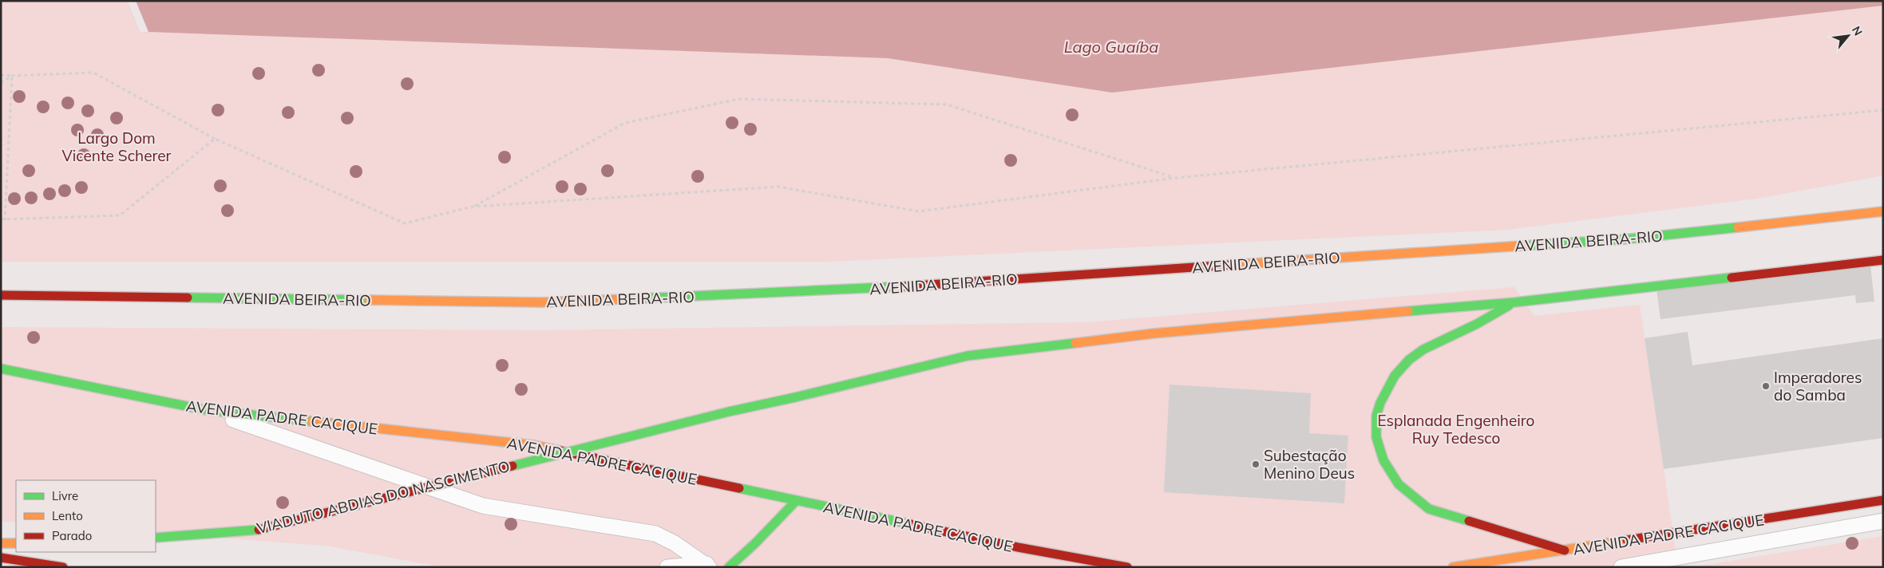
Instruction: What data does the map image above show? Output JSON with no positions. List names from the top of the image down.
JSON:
{
  "streets": {
    "main road": ["AVENIDA BEIRA-RIO", "AVENIDA PADRE CACIQUE", "VIADUTO ABDIAS DO NASCIMENTO"]
  },
  "water": ["Lago Guaíba"],
  "parks": ["Largo Dom Vicente Scherer", "Esplanada Engenheiro Ruy Tedesco"],
  "places": ["Imperadores do Samba", "Subestação Menino Deus"],
  "legend": ["Livre", "Lento", "Parado"],
  "north": "top right"
}
